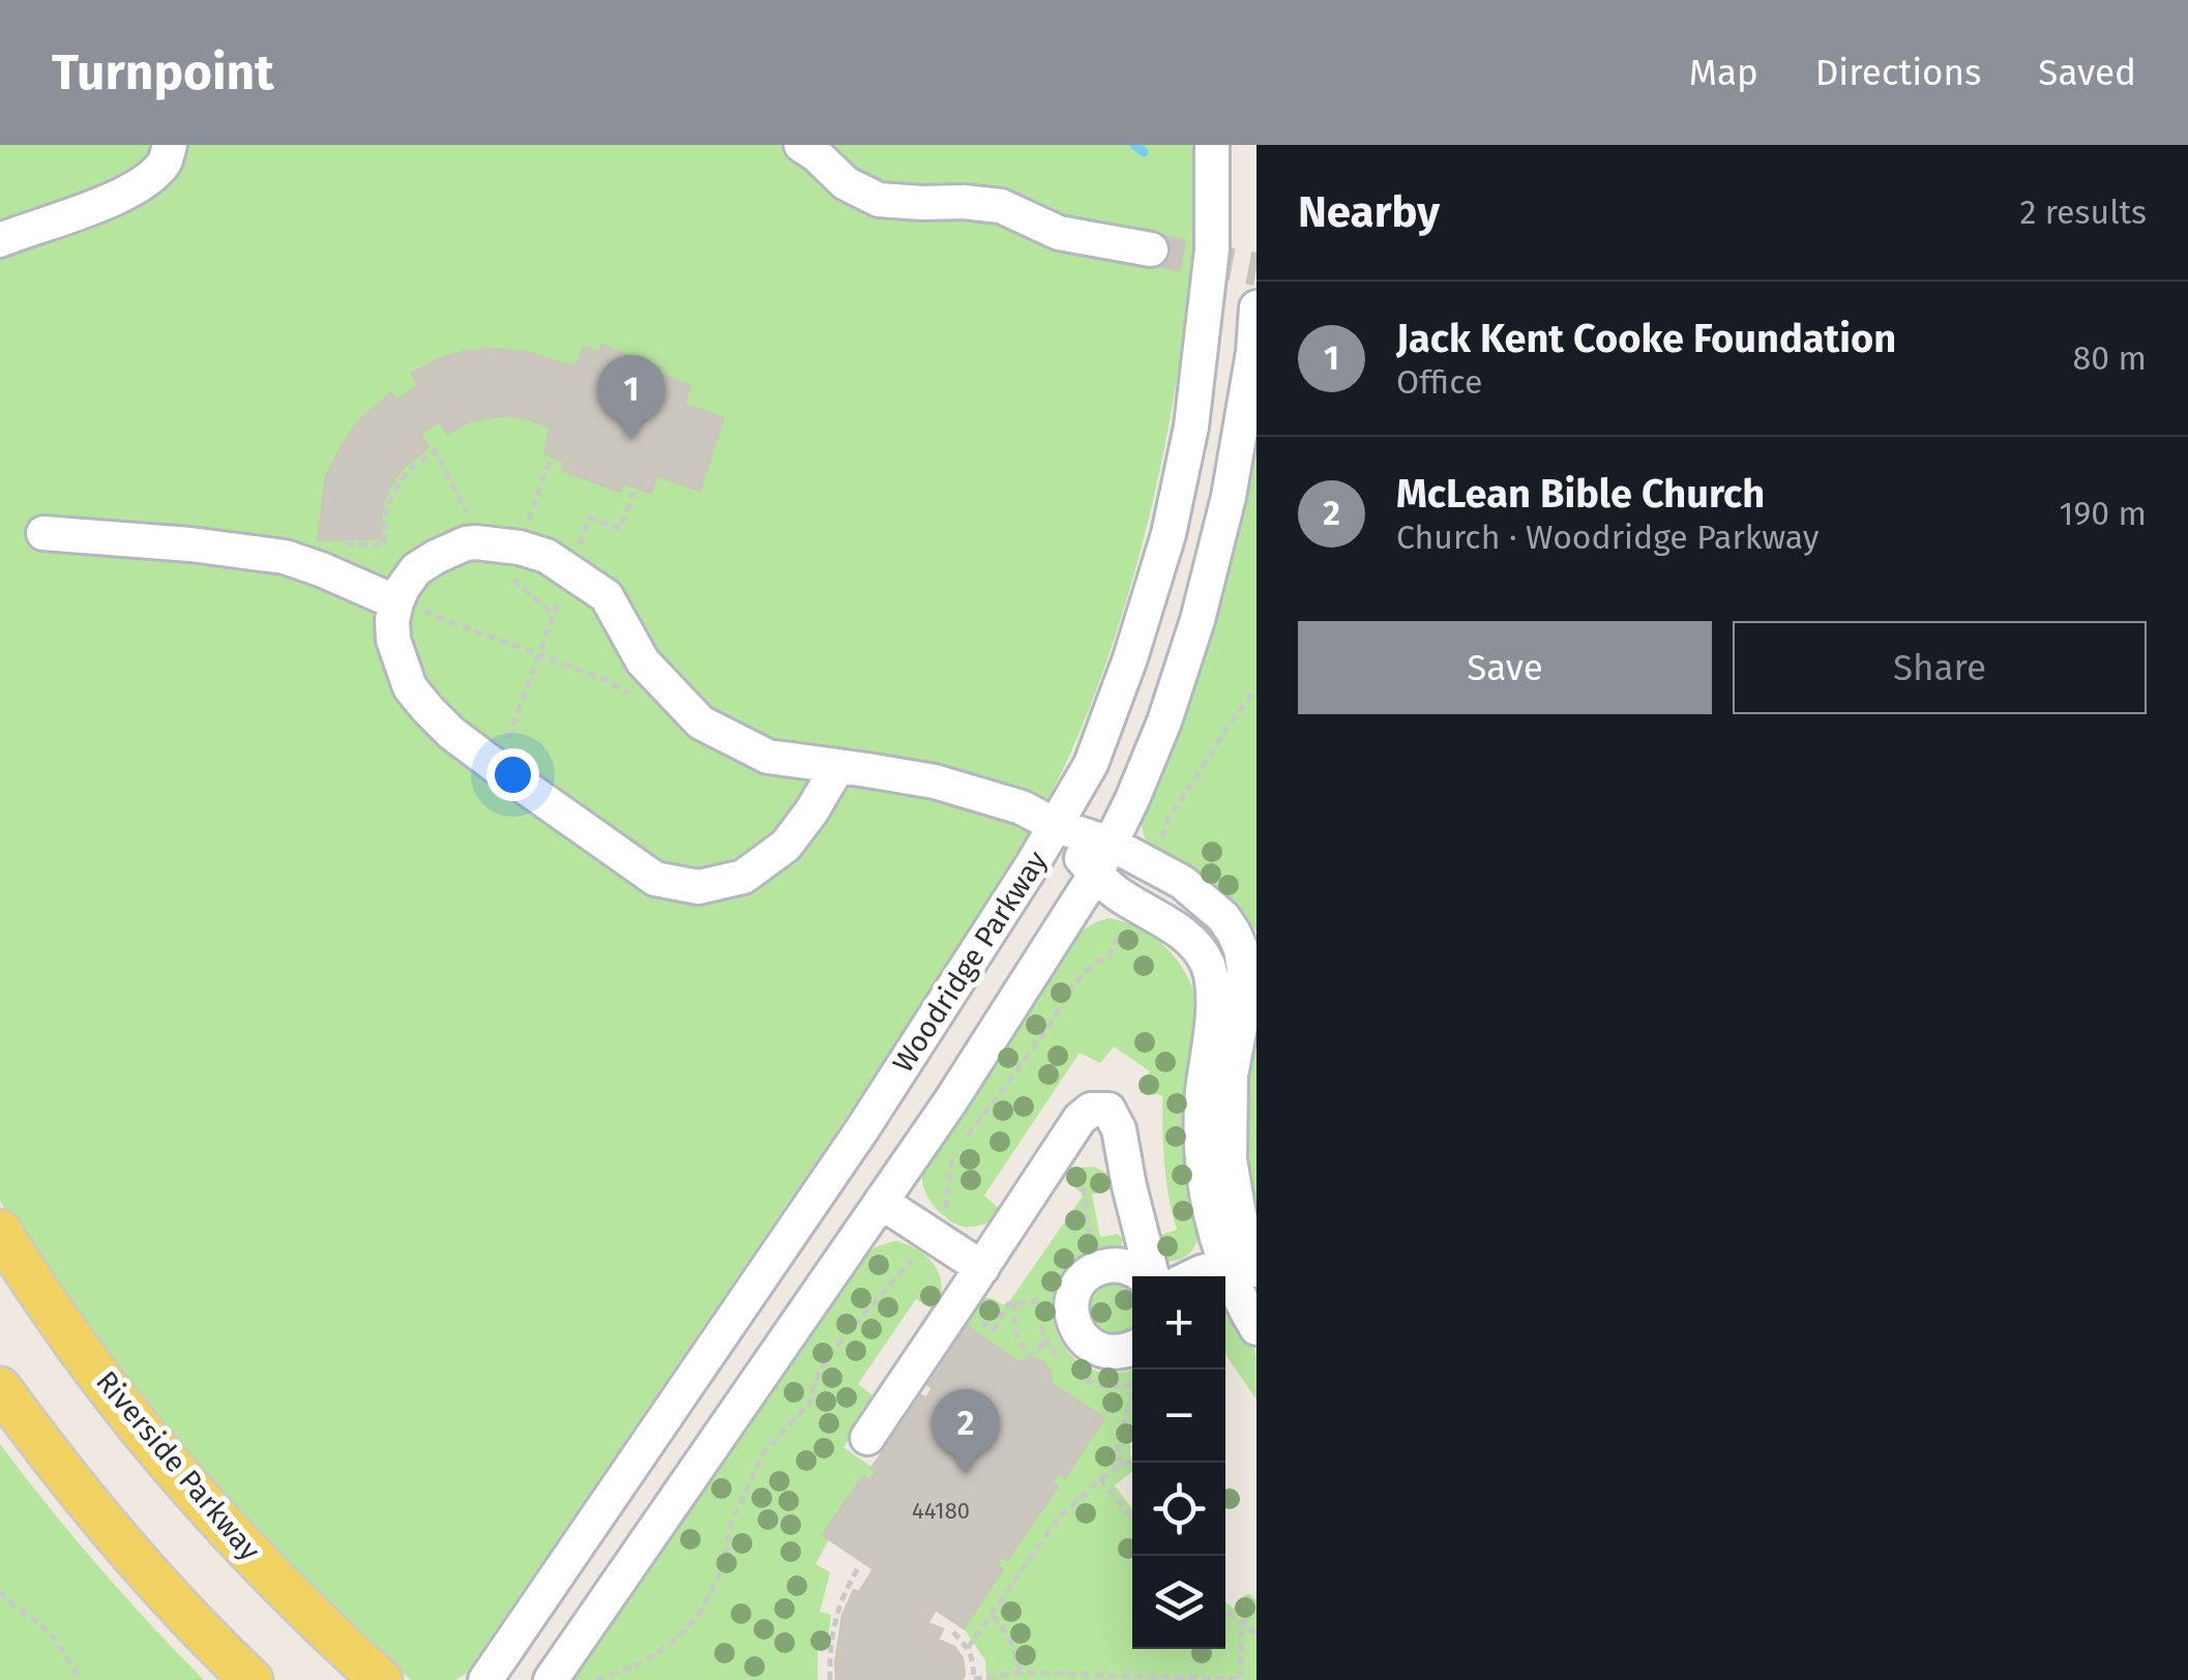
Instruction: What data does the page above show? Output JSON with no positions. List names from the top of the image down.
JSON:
{
  "streets": {
    "main road": ["Riverside Parkway"],
    "street": ["Woodridge Parkway"]
  },
  "house_numbers": ["44180"],
  "page": {
    "header": "Turnpoint",
    "nav": ["Map", "Directions", "Saved"],
    "heading": ["Nearby", "2 results"],
    "list": [
      {
        "mark": "1",
        "name": "Jack Kent Cooke Foundation",
        "note": "Office",
        "value": "80 m"
      },
      {
        "mark": "2",
        "name": "McLean Bible Church",
        "note": "Church · Woodridge Parkway",
        "value": "190 m"
      }
    ],
    "pins": ["1", "2"],
    "buttons": ["Save", "Share"],
    "map_buttons": ["+", "−"]
  }
}
